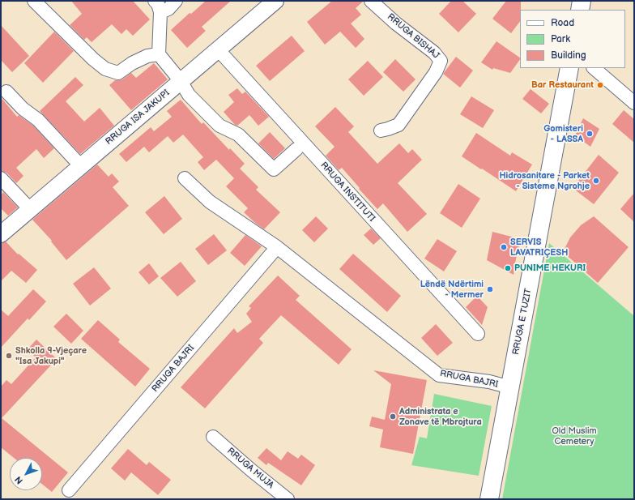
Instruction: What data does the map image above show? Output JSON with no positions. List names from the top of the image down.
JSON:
{
  "streets": {
    "main road": ["RRUGA E TUZIT"],
    "street": [
      "RRUGA BISHAJ",
      "RRUGA ISA JAKUPI",
      "RRUGA INSTITUTI",
      "RRUGA BAJRI",
      "RRUGA MUJA"
    ]
  },
  "crossings": [
    ["RRUGA ISA JAKUPI", "RRUGA INSTITUTI"],
    ["RRUGA E TUZIT", "RRUGA BAJRI"]
  ],
  "parks": ["Old Muslim Cemetery"],
  "places": [
    "Bar Restaurant",
    "Gomisteri - LASSA",
    "Hidrosanitare - Parket - Sisteme Ngrohje",
    "SERVIS LAVATRIÇESH",
    "PUNIME HEKURI",
    "Lëndë Ndërtimi - Mermer",
    "Shkolla 9-Vjeçare \"Isa Jakupi\"",
    "Administrata e Zonave të Mbrojtura"
  ],
  "legend": ["Road", "Park", "Building"],
  "north": "bottom left"
}
